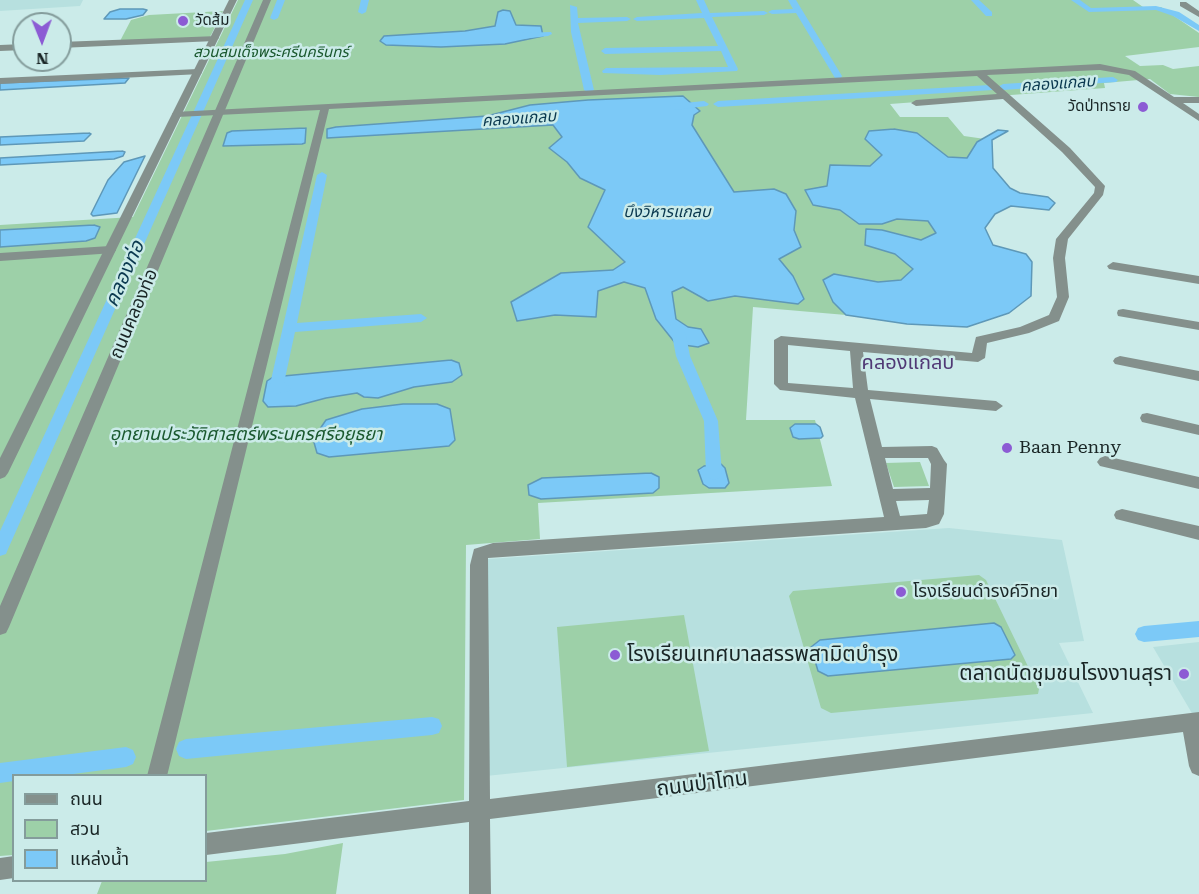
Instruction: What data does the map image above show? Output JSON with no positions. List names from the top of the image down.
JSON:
{
  "streets": {
    "street": ["ถนนคลองท่อ", "ถนนป่าโทน"]
  },
  "districts": ["คลองแกลบ"],
  "water": ["คลองแกลบ", "บึงวิหารแกลบ", "คลองท่อ"],
  "parks": ["สวนสมเด็จพระศรีนครินทร์", "อุทยานประวัติศาสตร์พระนครศรีอยุธยา"],
  "places": [
    "วัดส้ม",
    "วัดป่าทราย",
    "Baan Penny",
    "โรงเรียนดำรงค์วิทยา",
    "โรงเรียนเทศบาลสรรพสามิตบำรุง",
    "ตลาดนัดชุมชนโรงงานสุรา"
  ],
  "legend": ["ถนน", "สวน", "แหล่งน้ำ"],
  "north": "bottom"
}
